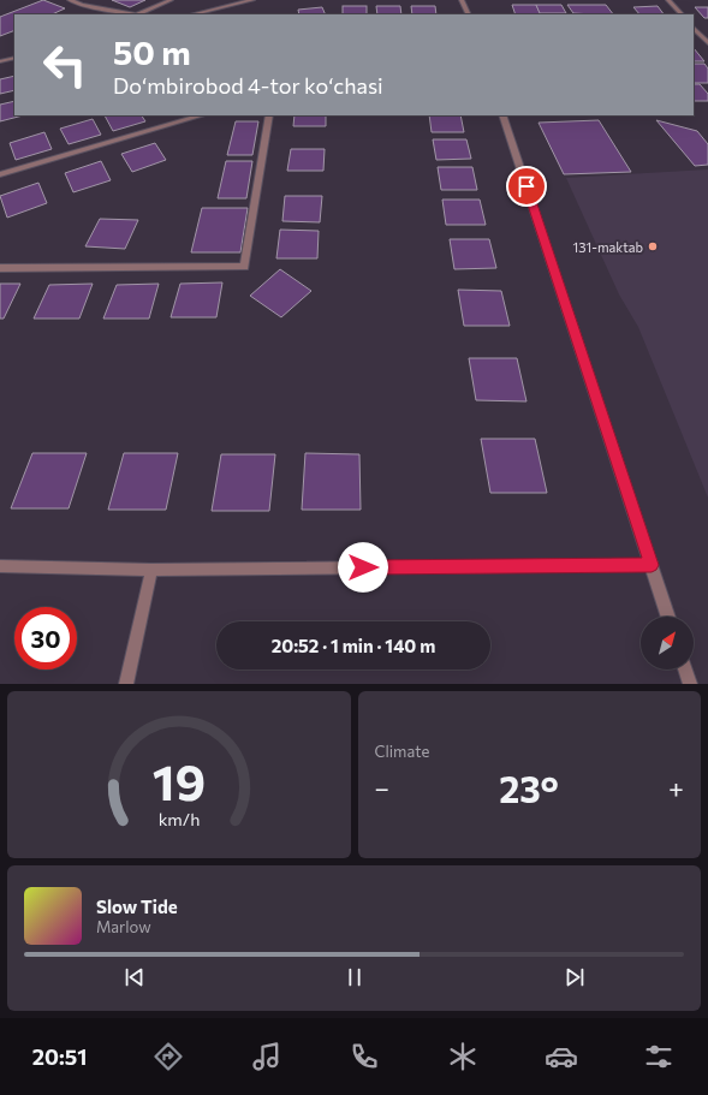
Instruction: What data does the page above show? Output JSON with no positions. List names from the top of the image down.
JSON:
{
  "places": ["131-maktab"],
  "north": "top right",
  "page": {
    "turn": ["50 m", "Doʻmbirobod 4-tor koʻchasi"],
    "limit": "30",
    "trip": "20:52 · 1 min · 140 m",
    "tile": "Climate",
    "heat": ["−", "23°", "+"],
    "song": ["Slow Tide", "Marlow"],
    "tabs": "20:51",
    "gauge": ["19", "km/h"]
  }
}
